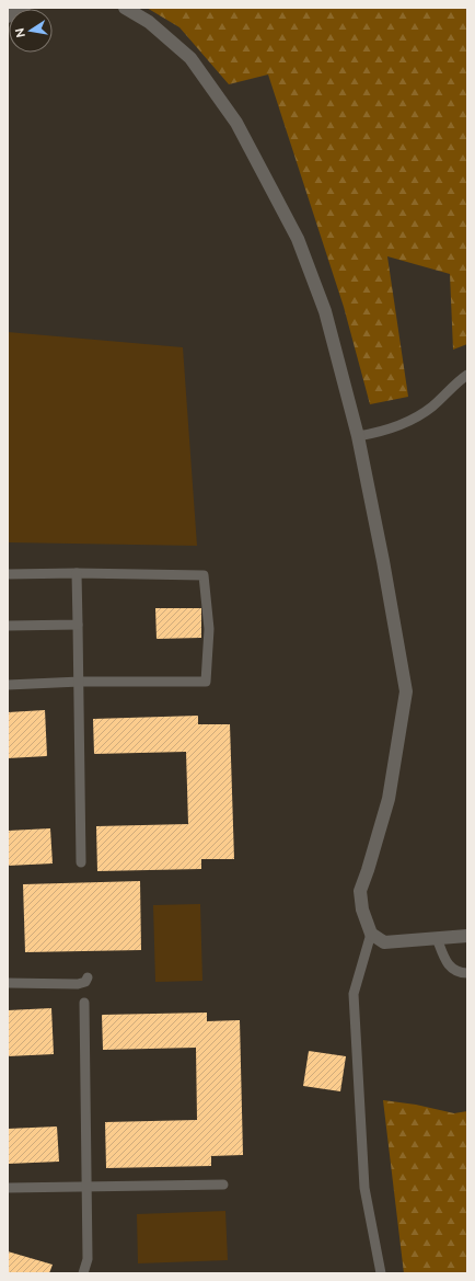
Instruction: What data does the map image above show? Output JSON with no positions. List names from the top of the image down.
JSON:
{
  "north": "left"
}
